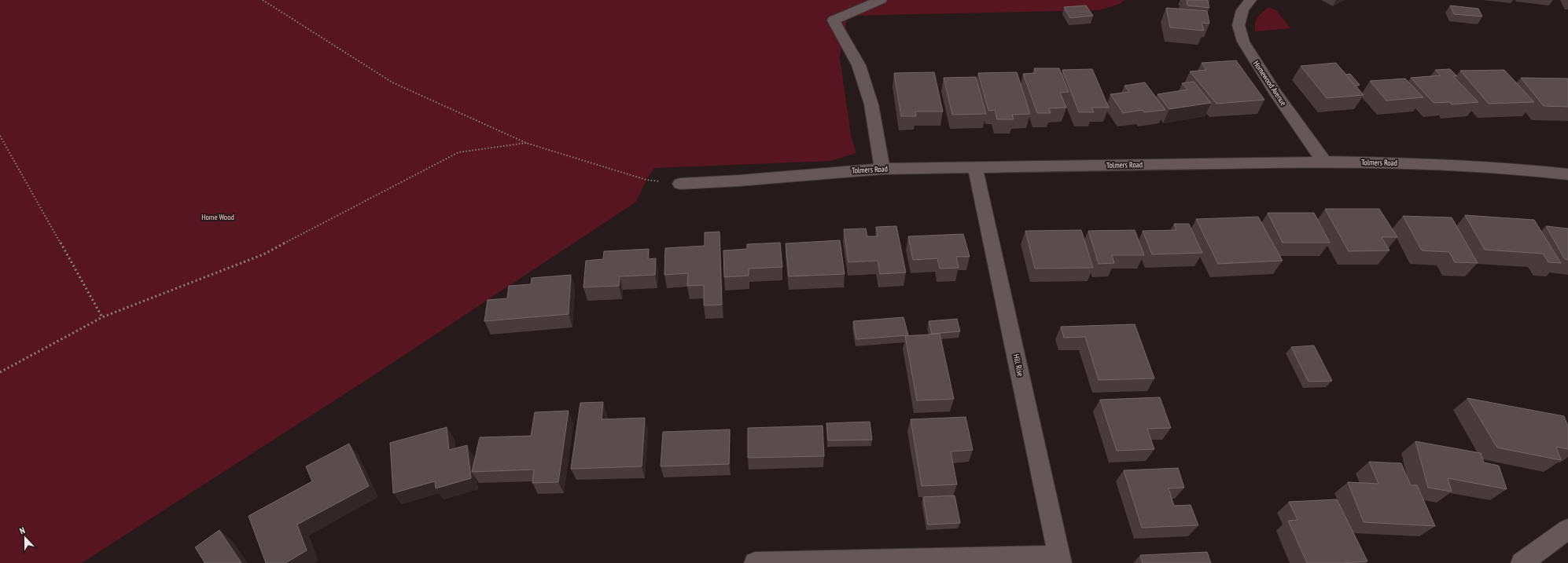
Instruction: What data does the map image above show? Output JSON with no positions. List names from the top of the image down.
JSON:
{
  "streets": {
    "street": ["Homewood Avenue", "Tolmers Road", "Hill Rise"]
  },
  "crossings": [
    ["Homewood Avenue", "Tolmers Road"],
    ["Tolmers Road", "Hill Rise"]
  ],
  "parks": ["Home Wood"],
  "north": "top"
}
